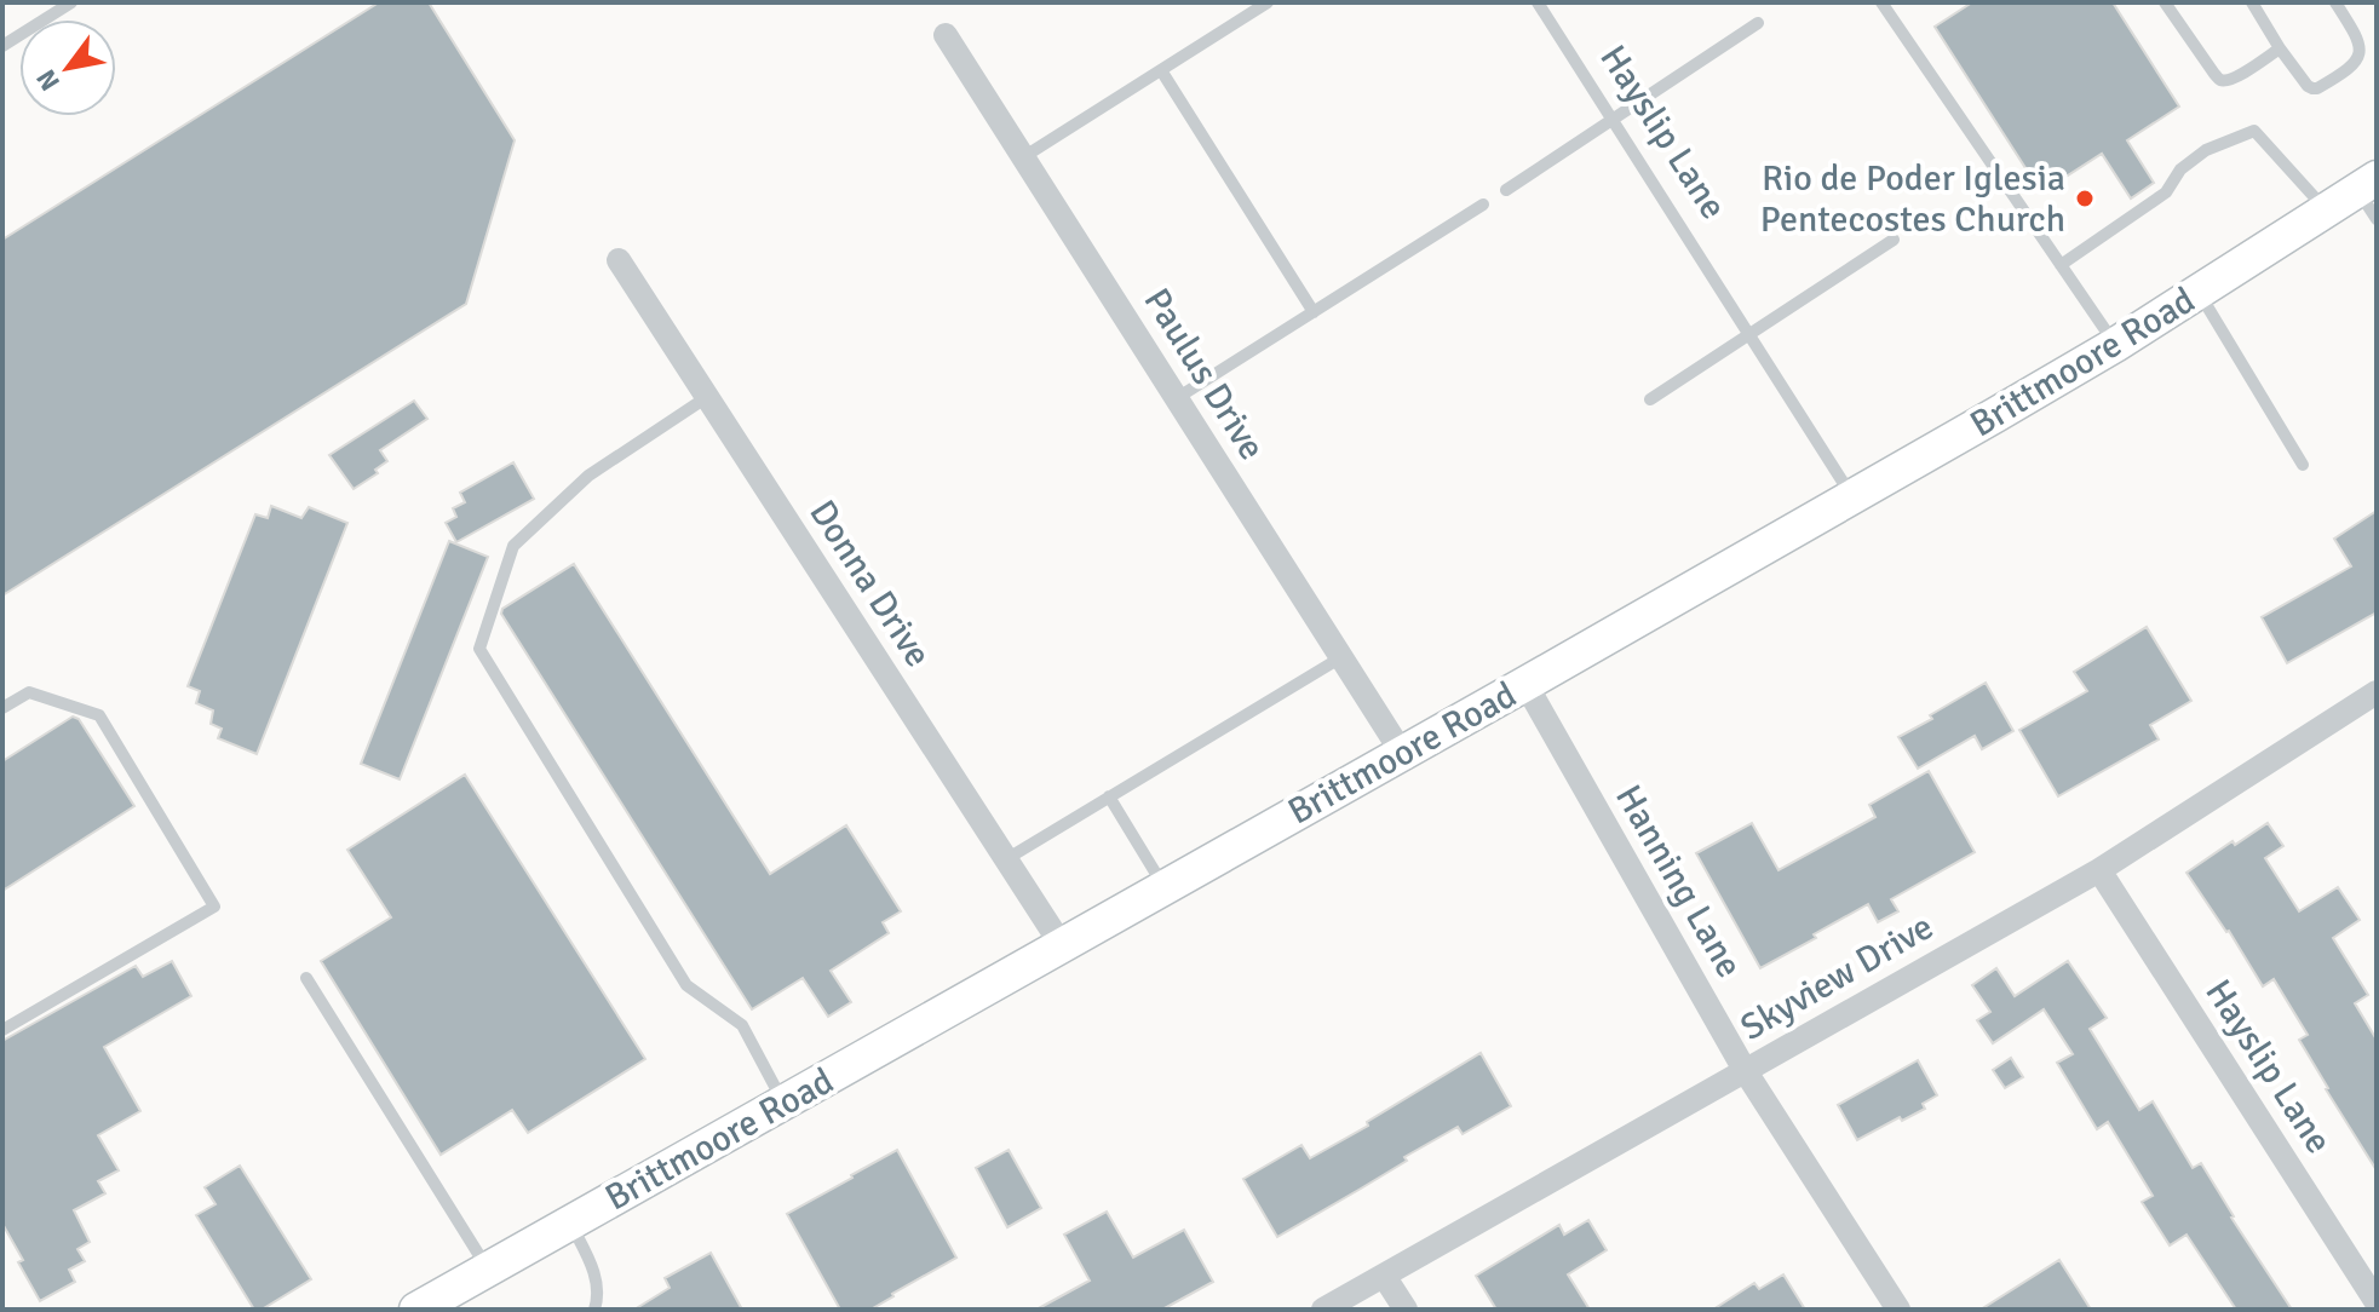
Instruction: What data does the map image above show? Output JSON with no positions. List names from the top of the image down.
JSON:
{
  "streets": {
    "main road": ["Brittmoore Road"],
    "street": [
      "Hayslip Lane",
      "Paulus Drive",
      "Donna Drive",
      "Hanning Lane",
      "Skyview Drive"
    ]
  },
  "crossings": [
    ["Hayslip Lane", "Brittmoore Road"],
    ["Hayslip Lane", "Skyview Drive"],
    ["Brittmoore Road", "Paulus Drive"],
    ["Brittmoore Road", "Donna Drive"],
    ["Brittmoore Road", "Hanning Lane"],
    ["Hanning Lane", "Skyview Drive"]
  ],
  "places": ["Rio de Poder Iglesia Pentecostes Church"],
  "north": "bottom left"
}
